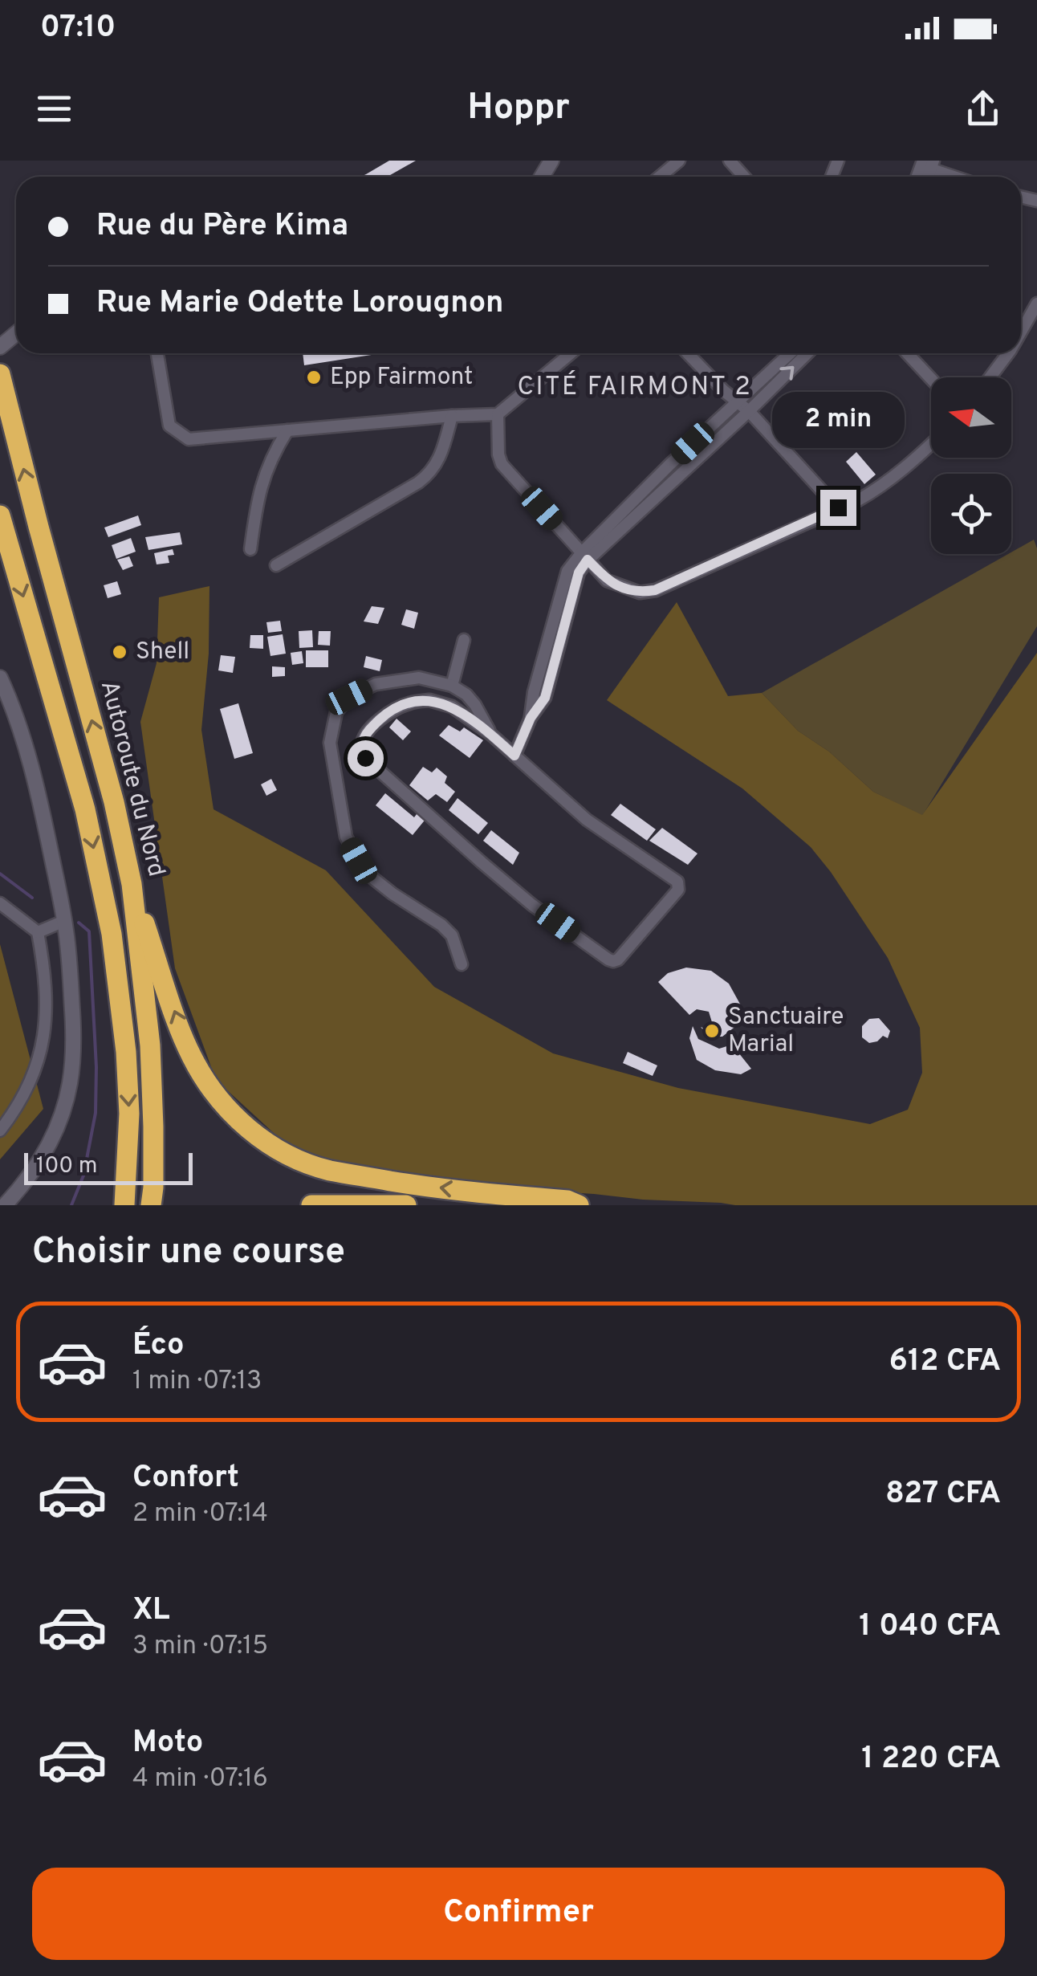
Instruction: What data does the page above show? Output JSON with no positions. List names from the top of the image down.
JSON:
{
  "streets": {
    "highway": ["Autoroute du Nord"]
  },
  "districts": ["CITÉ FAIRMONT 2"],
  "places": ["Epp Fairmont", "Shell", "Sanctuaire Marial"],
  "scale_bar": "100 m",
  "north": "left",
  "page": {
    "status": "07:10",
    "header": "Hoppr",
    "banner": ["Rue du Père Kima", "Rue Marie Odette Lorougnon"],
    "bubble": "2 min",
    "scale": "100 m",
    "heading": "Choisir une course",
    "list": [
      {
        "name": "Éco",
        "note": "1 min · 07:13",
        "value": "612 CFA"
      },
      {
        "name": "Confort",
        "note": "2 min · 07:14",
        "value": "827 CFA"
      },
      {
        "name": "XL",
        "note": "3 min · 07:15",
        "value": "1 040 CFA"
      },
      {
        "name": "Moto",
        "note": "4 min · 07:16",
        "value": "1 220 CFA"
      }
    ],
    "buttons": "Confirmer"
  }
}
